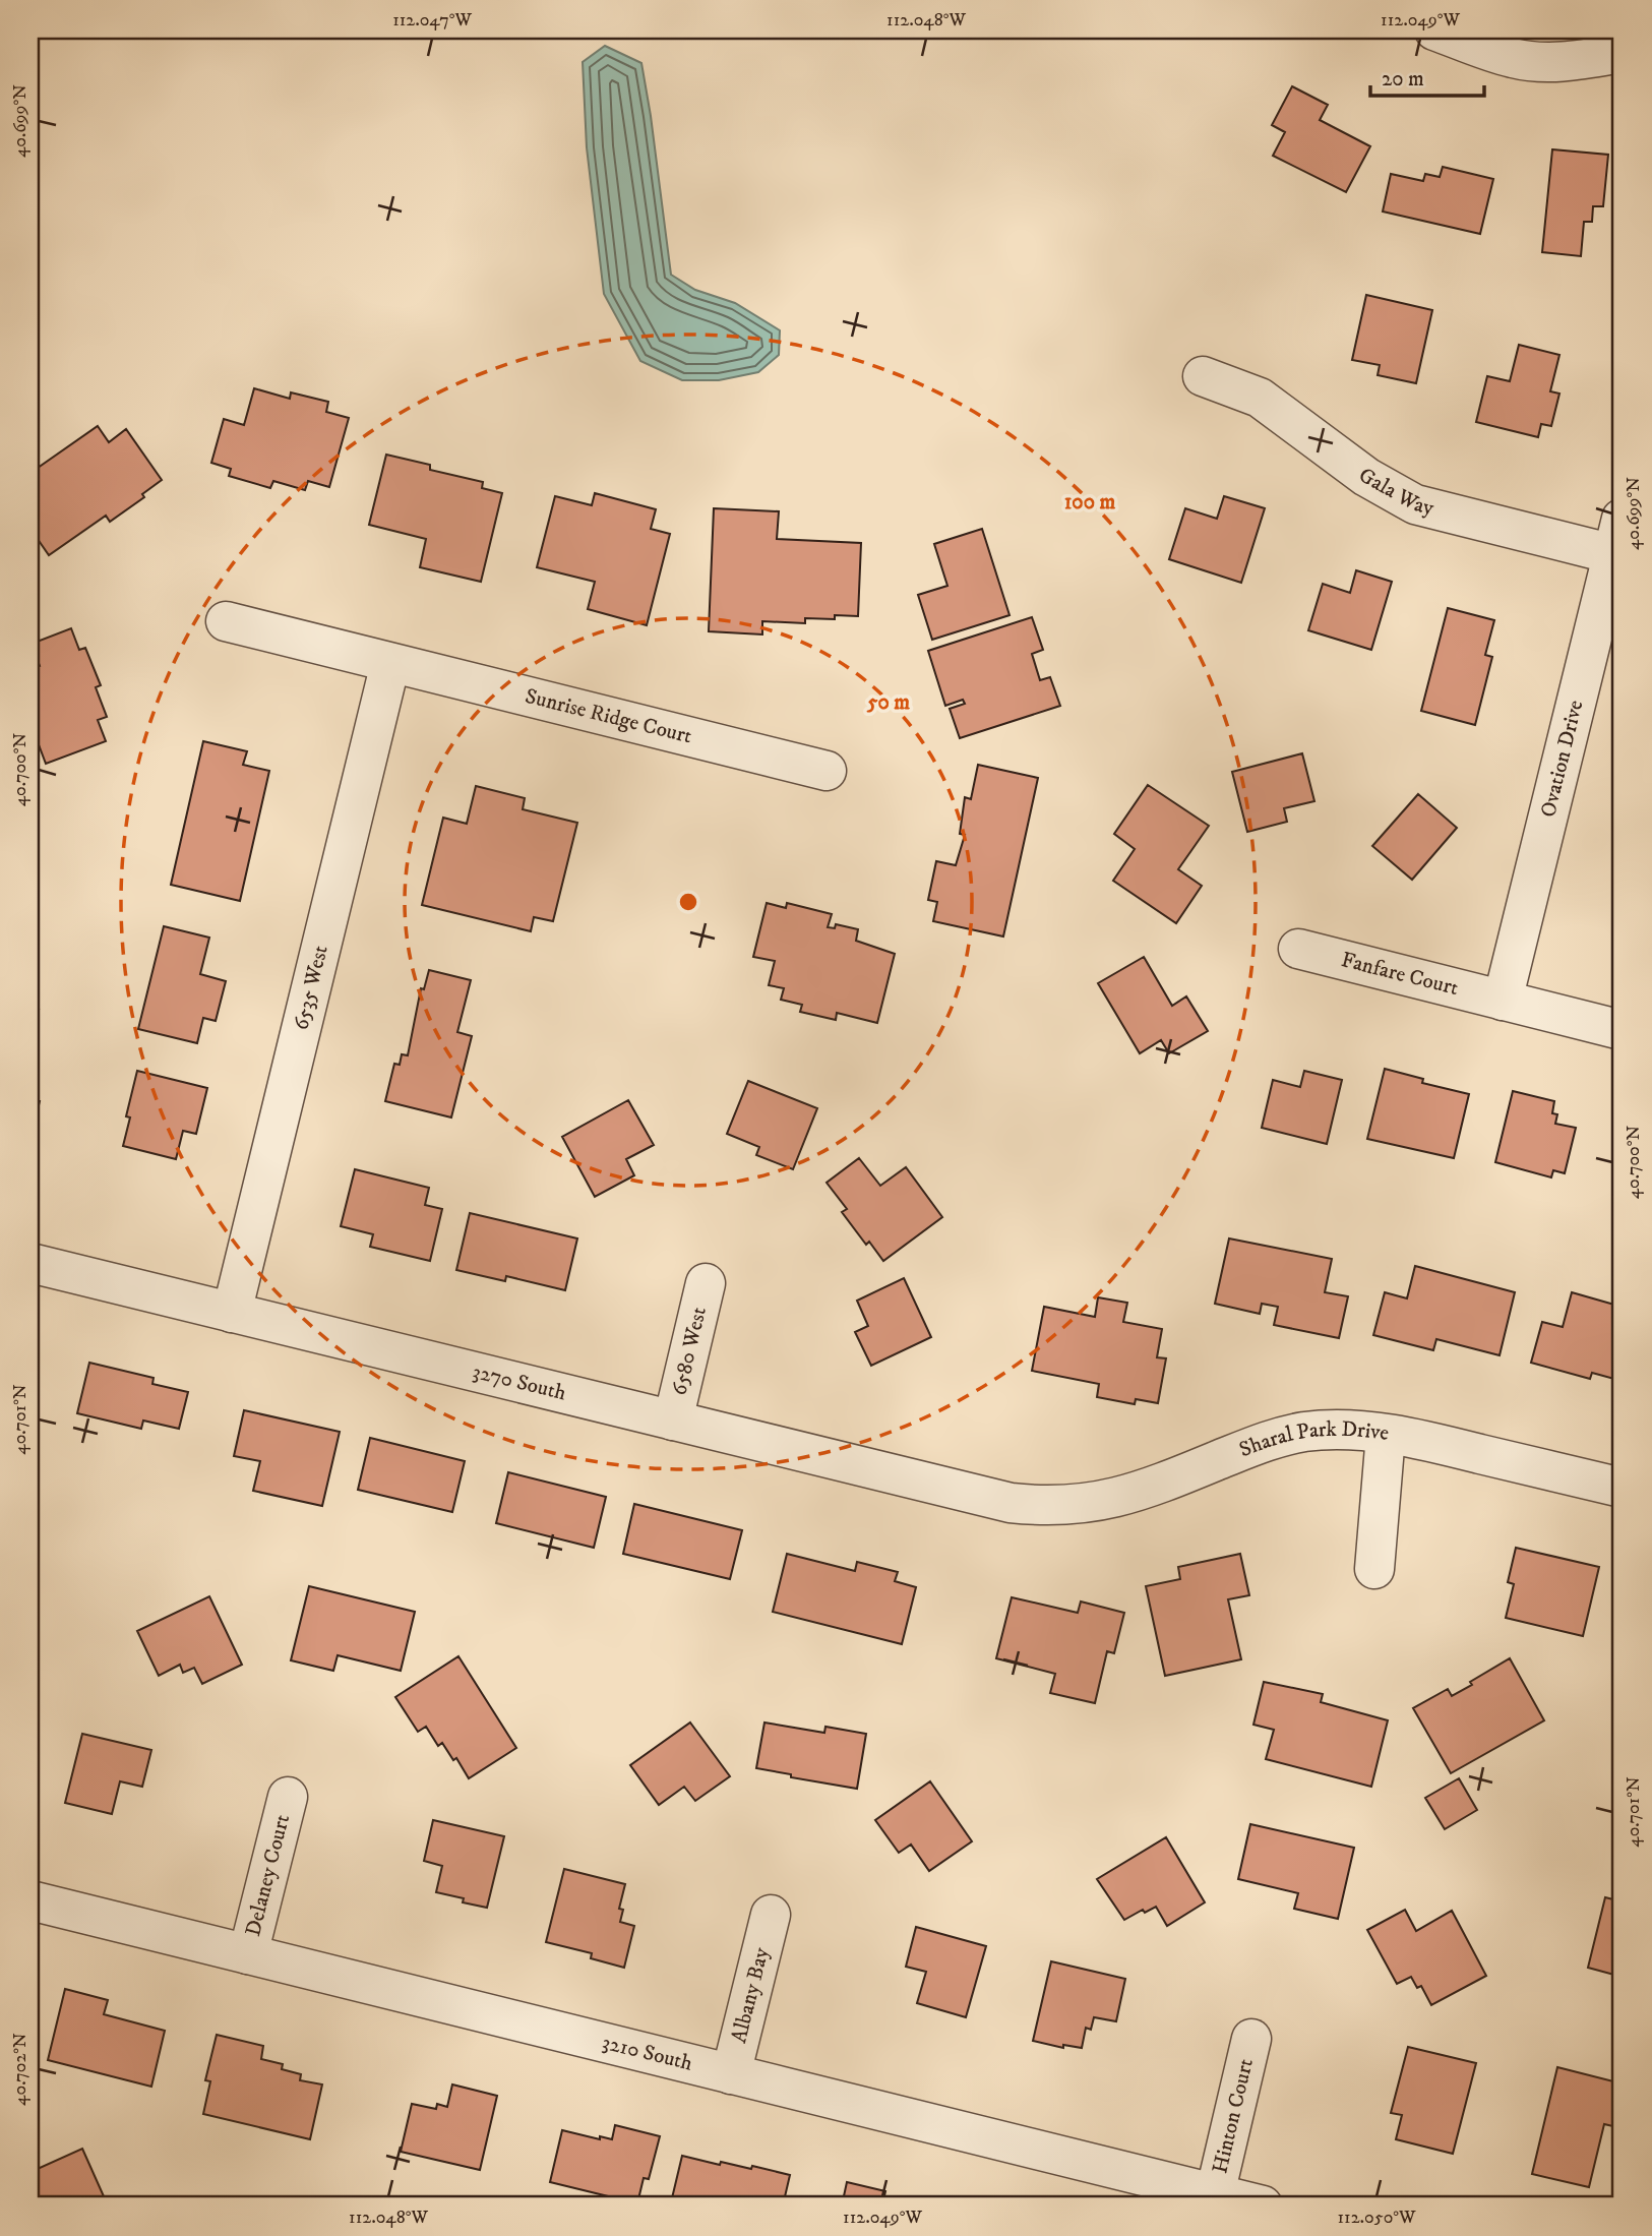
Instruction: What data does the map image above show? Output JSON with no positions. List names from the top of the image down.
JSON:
{
  "streets": {
    "street": [
      "Gala Way",
      "Sunrise Ridge Court",
      "Ovation Drive",
      "Fanfare Court",
      "6535 West",
      "6580 West",
      "3270 South",
      "Sharal Park Drive",
      "Delaney Court",
      "Albany Bay",
      "3210 South",
      "Hinton Court"
    ]
  },
  "crossings": [
    ["Gala Way", "Ovation Drive"],
    ["Sunrise Ridge Court", "6535 West"],
    ["Ovation Drive", "Fanfare Court"],
    ["6535 West", "3270 South"],
    ["6580 West", "3270 South"],
    ["3270 South", "Sharal Park Drive"],
    ["Delaney Court", "3210 South"],
    ["Albany Bay", "3210 South"],
    ["3210 South", "Hinton Court"]
  ],
  "scale_bar": "20 m",
  "coordinates": [
    "112.047°W",
    "112.048°W",
    "112.049°W",
    "40.699°N",
    "40.700°N",
    "40.701°N",
    "40.702°N",
    "112.050°W"
  ],
  "rings": ["100 m", "50 m"]
}
